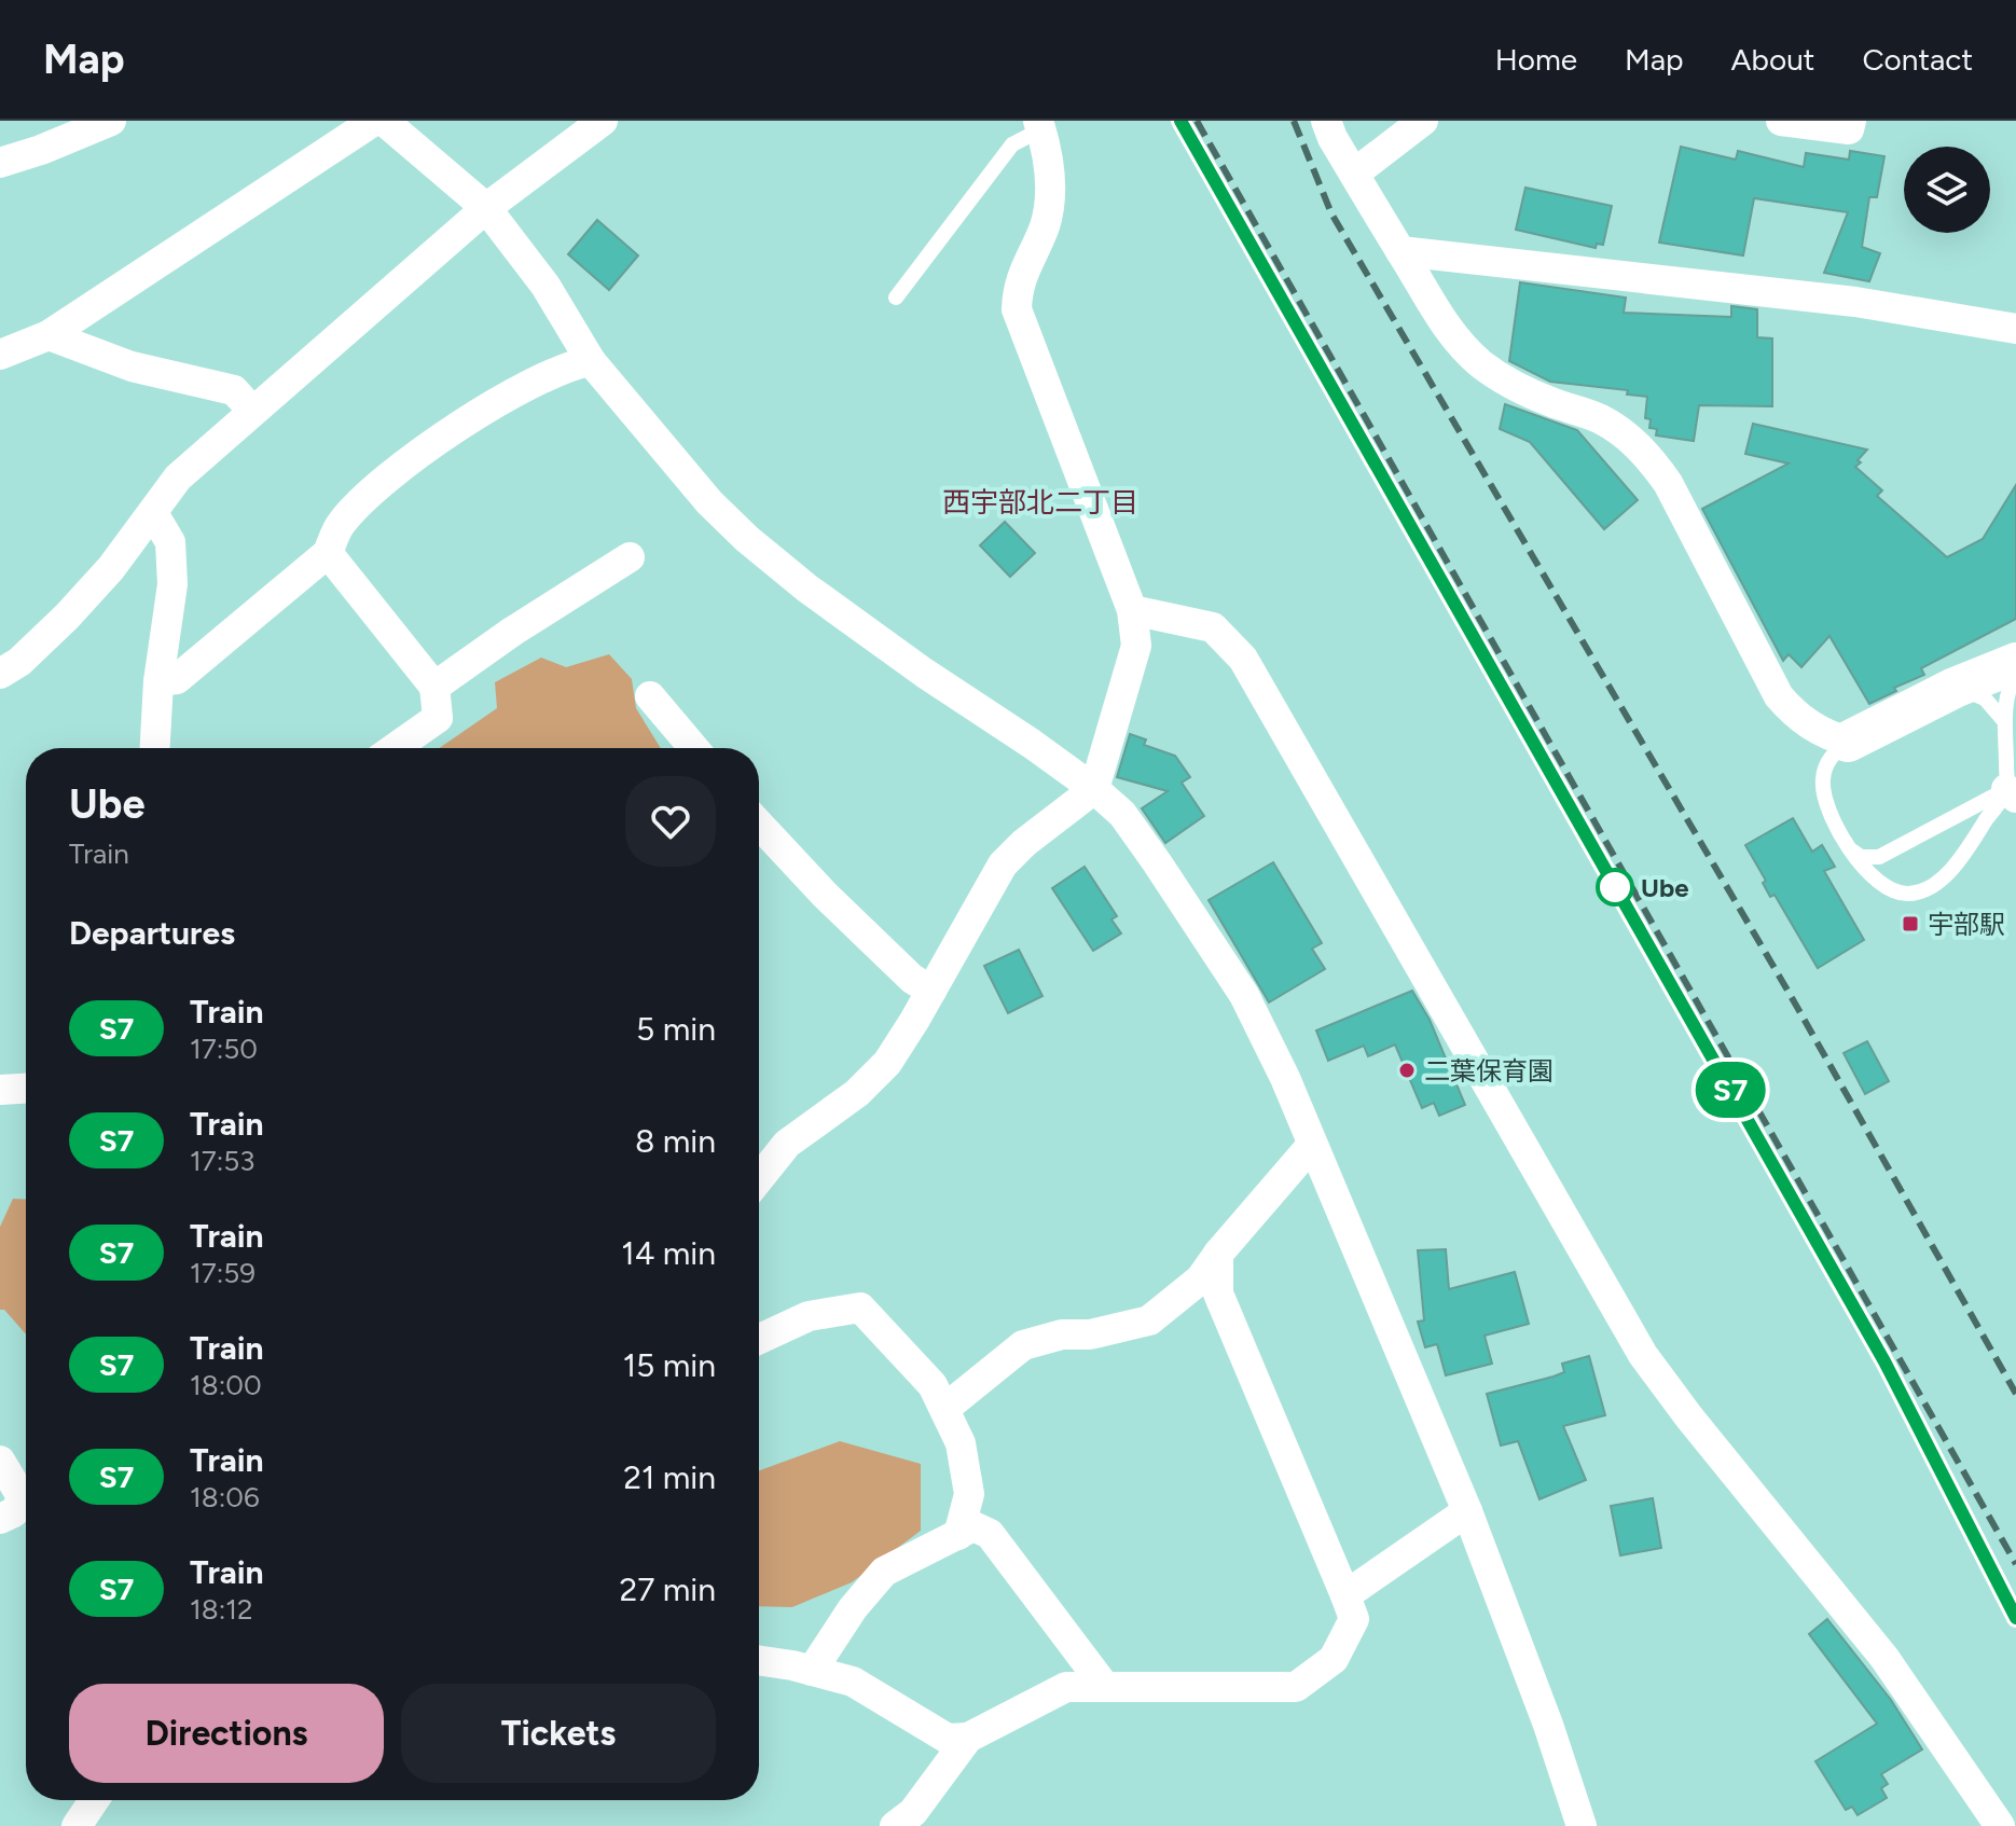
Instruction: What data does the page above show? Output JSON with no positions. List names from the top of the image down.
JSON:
{
  "districts": ["西宇部北二丁目"],
  "places": {
    "other": ["Ube", "二葉保育園"],
    "transit": ["宇部駅"]
  },
  "page": {
    "header": "Map",
    "nav": [
      "Home",
      "Map",
      "About",
      "Contact"
    ],
    "on_map": "S7",
    "heading": [
      ["Ube", "Train"],
      "Departures"
    ],
    "list": [
      {
        "mark": "S7",
        "name": "Train",
        "note": "17:50",
        "value": "5 min"
      },
      {
        "mark": "S7",
        "name": "Train",
        "note": "17:53",
        "value": "8 min"
      },
      {
        "mark": "S7",
        "name": "Train",
        "note": "17:59",
        "value": "14 min"
      },
      {
        "mark": "S7",
        "name": "Train",
        "note": "18:00",
        "value": "15 min"
      },
      {
        "mark": "S7",
        "name": "Train",
        "note": "18:06",
        "value": "21 min"
      },
      {
        "mark": "S7",
        "name": "Train",
        "note": "18:12",
        "value": "27 min"
      }
    ],
    "buttons": ["Directions", "Tickets"]
  }
}
